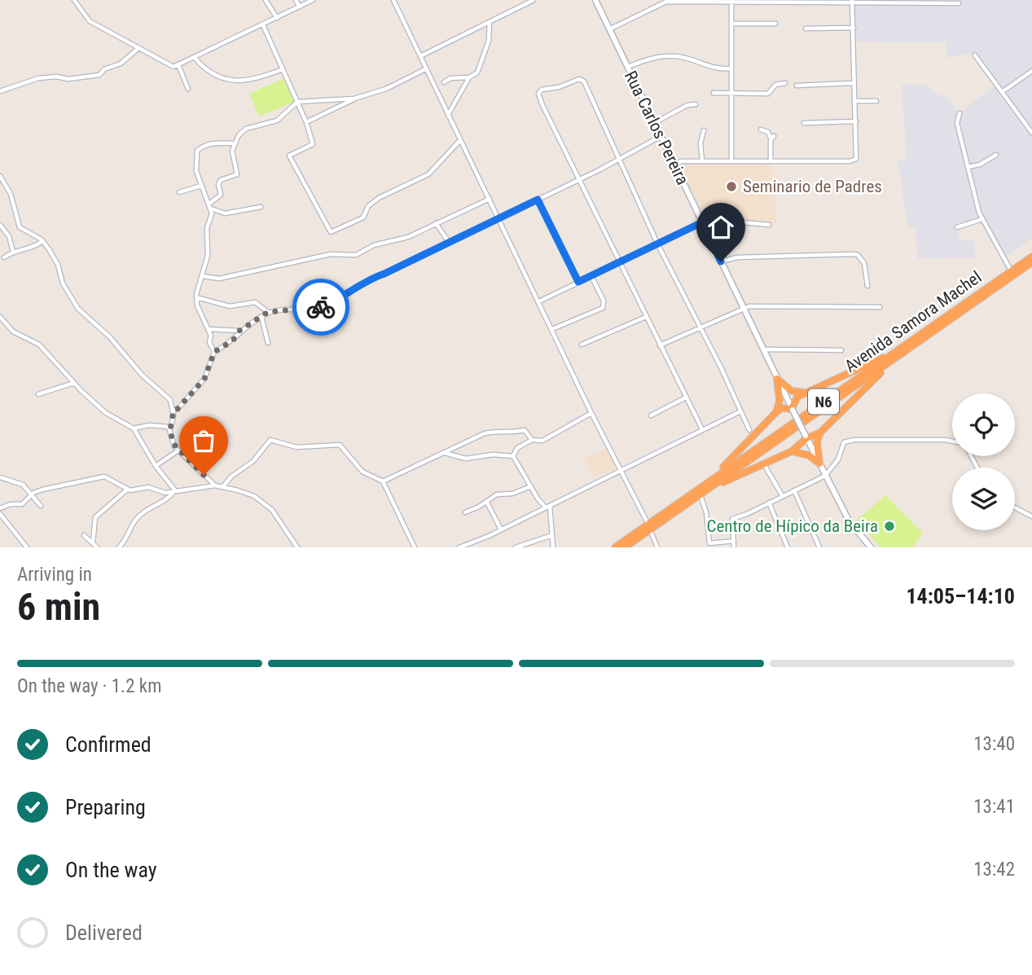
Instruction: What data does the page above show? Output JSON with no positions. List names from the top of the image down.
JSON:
{
  "streets": {
    "highway": ["Avenida Samora Machel", "N6"],
    "main road": ["Rua Carlos Pereira"]
  },
  "places": ["Seminario de Padres", "Centro de Hípico da Beira"],
  "page": {
    "heading": ["6 min", "Arriving in", "14:05–14:10"],
    "bar": "On the way · 1.2 km",
    "list": [
      ["Confirmed", "13:40"],
      ["Preparing", "13:41"],
      ["On the way", "13:42"],
      "Delivered"
    ]
  }
}
